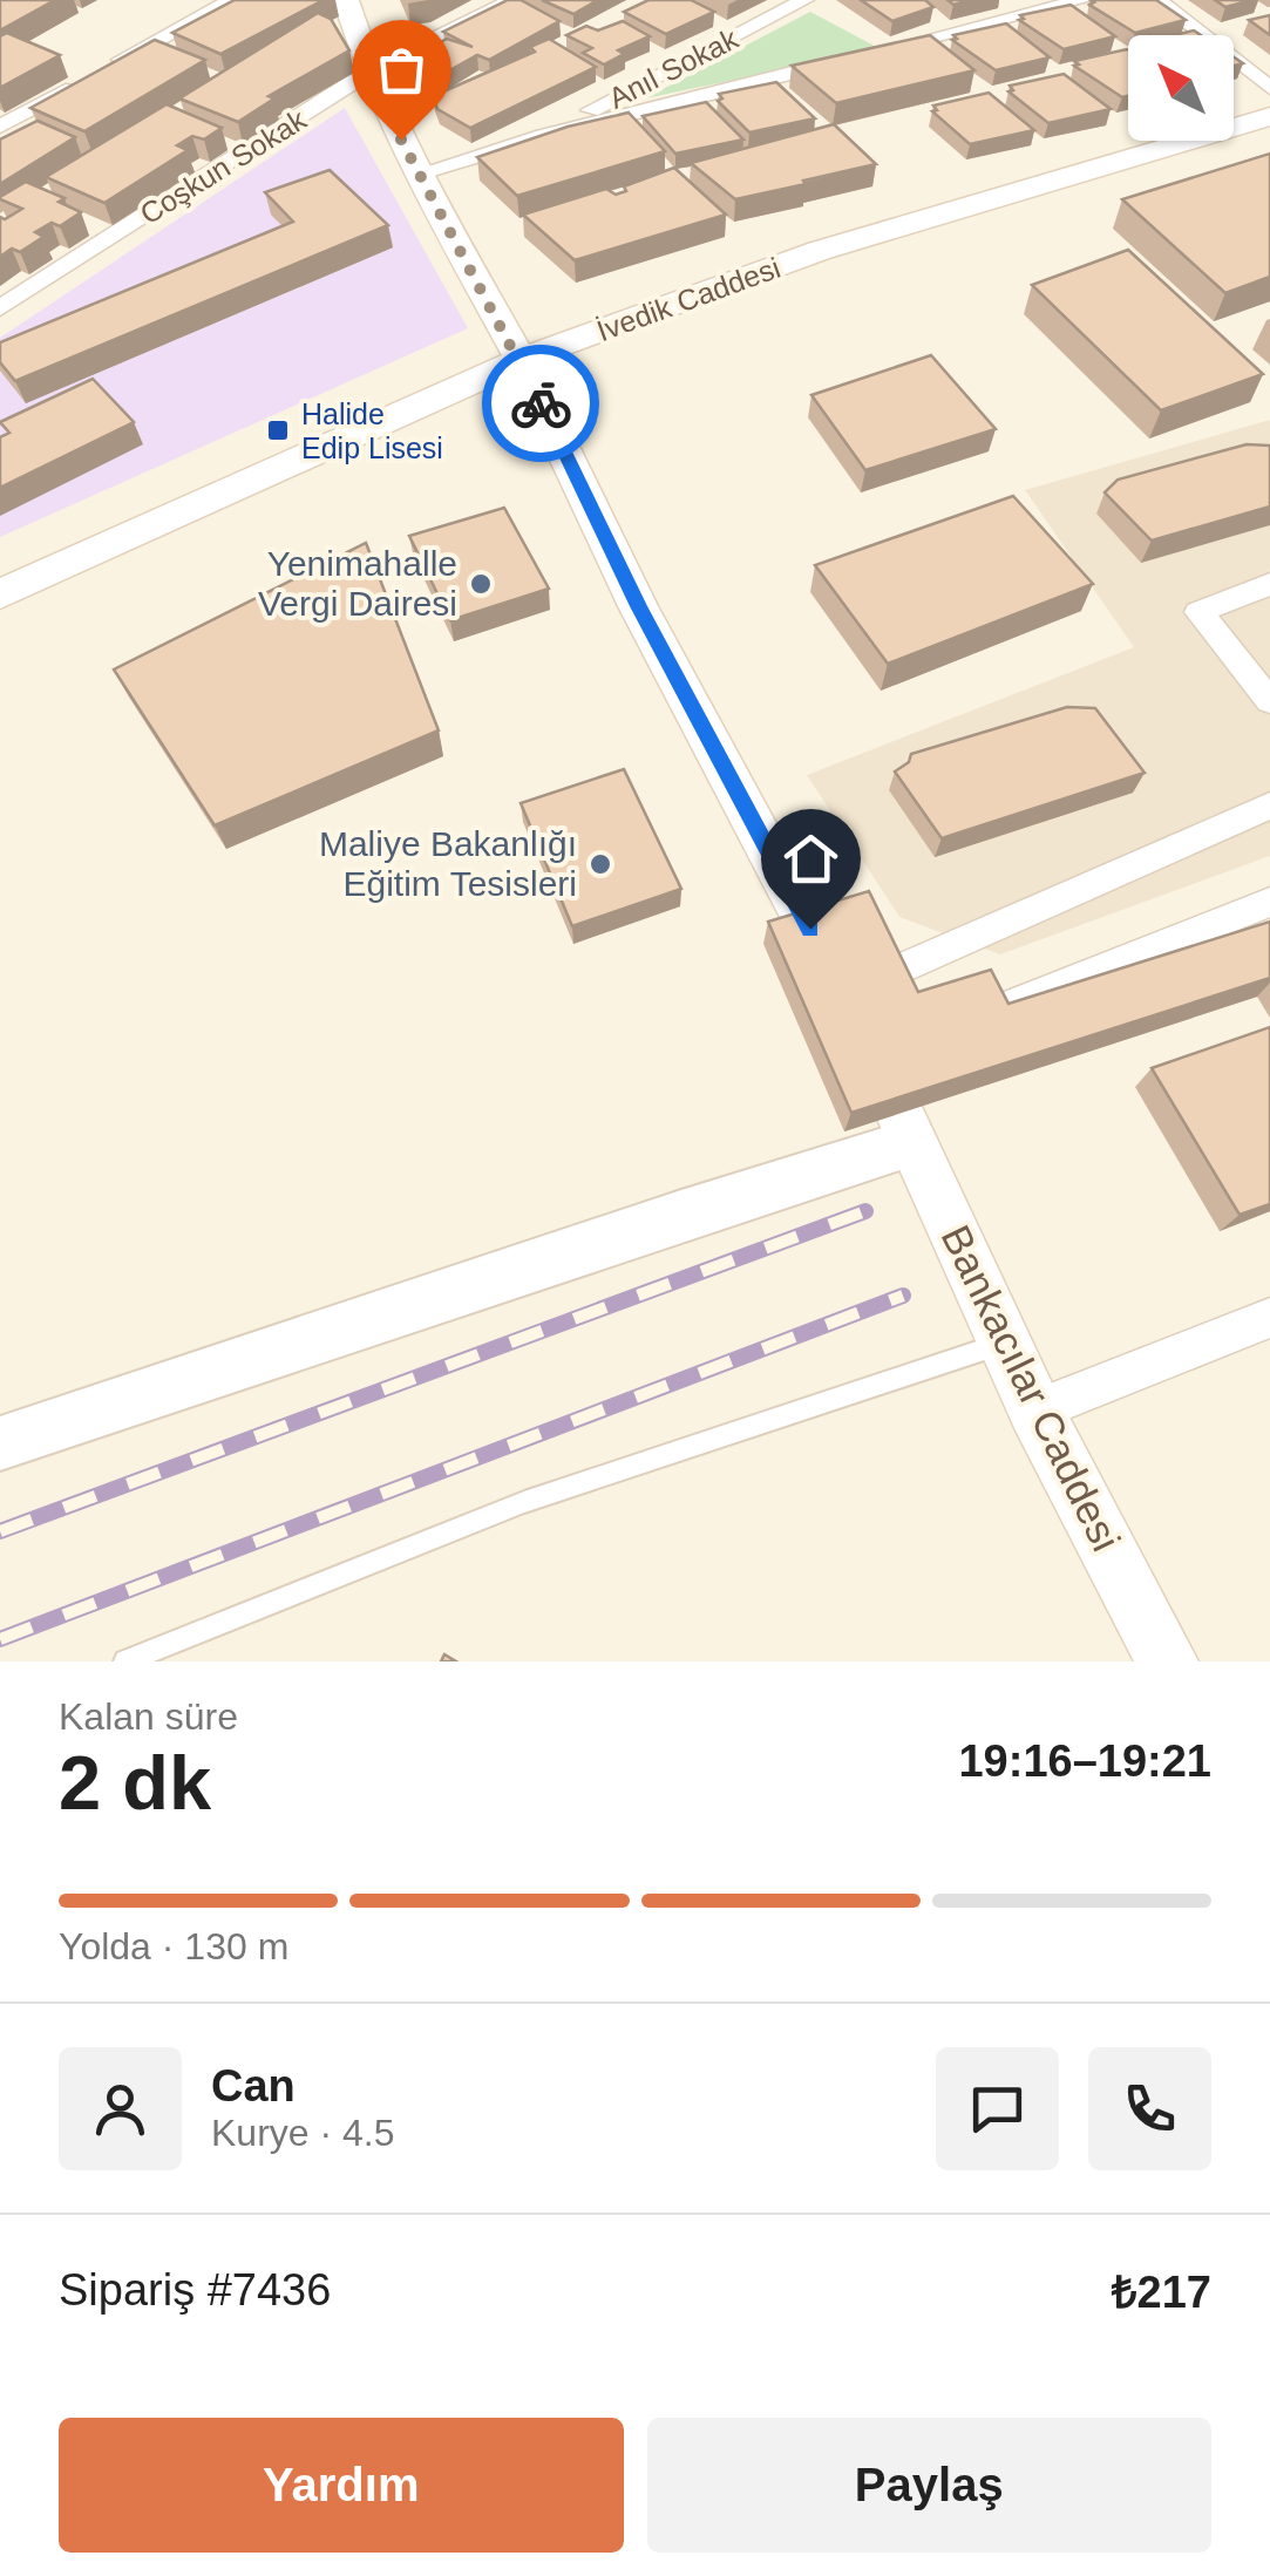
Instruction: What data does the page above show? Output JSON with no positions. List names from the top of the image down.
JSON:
{
  "streets": {
    "main road": ["İvedik Caddesi", "Bankacılar Caddesi"],
    "street": ["Anıl Sokak", "Coşkun Sokak"]
  },
  "places": {
    "transit": ["Halide Edip Lisesi"],
    "other": ["Yenimahalle Vergi Dairesi", "Maliye Bakanlığı Eğitim Tesisleri"]
  },
  "north": "top left",
  "page": {
    "heading": ["2 dk", "Kalan süre", "19:16–19:21"],
    "panel": [
      "Can",
      "Kurye · 4.5",
      "Sipariş #7436",
      "₺217"
    ],
    "bar": "Yolda · 130 m",
    "buttons": ["Yardım", "Paylaş"]
  }
}
